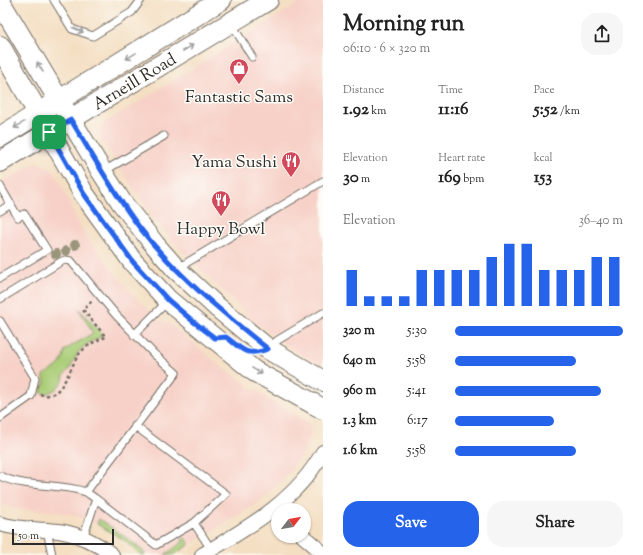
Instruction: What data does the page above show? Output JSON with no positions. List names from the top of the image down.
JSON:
{
  "streets": {
    "main road": ["Arneill Road"]
  },
  "places": {
    "shop": ["Fantastic Sams"],
    "restaurant": ["Yama Sushi", "Happy Bowl"]
  },
  "scale_bar": "50 m",
  "north": "top right",
  "page": {
    "heading": ["Morning run", "06:10 · 6 × 320 m"],
    "stats": [
      ["Distance", "1.92 km"],
      ["Time", "11:16"],
      ["Pace", "5:52 /km"],
      ["Elevation", "30 m"],
      ["Heart rate", "169 bpm"],
      ["kcal", "153"]
    ],
    "chart": ["Elevation", "36–40 m"],
    "list": [
      {
        "name": "320 m",
        "note": "5:30"
      },
      {
        "name": "640 m",
        "note": "5:58"
      },
      {
        "name": "960 m",
        "note": "5:41"
      },
      {
        "name": "1.3 km",
        "note": "6:17"
      },
      {
        "name": "1.6 km",
        "note": "5:58"
      }
    ],
    "buttons": ["Save", "Share"],
    "scale": "50 m"
  }
}
